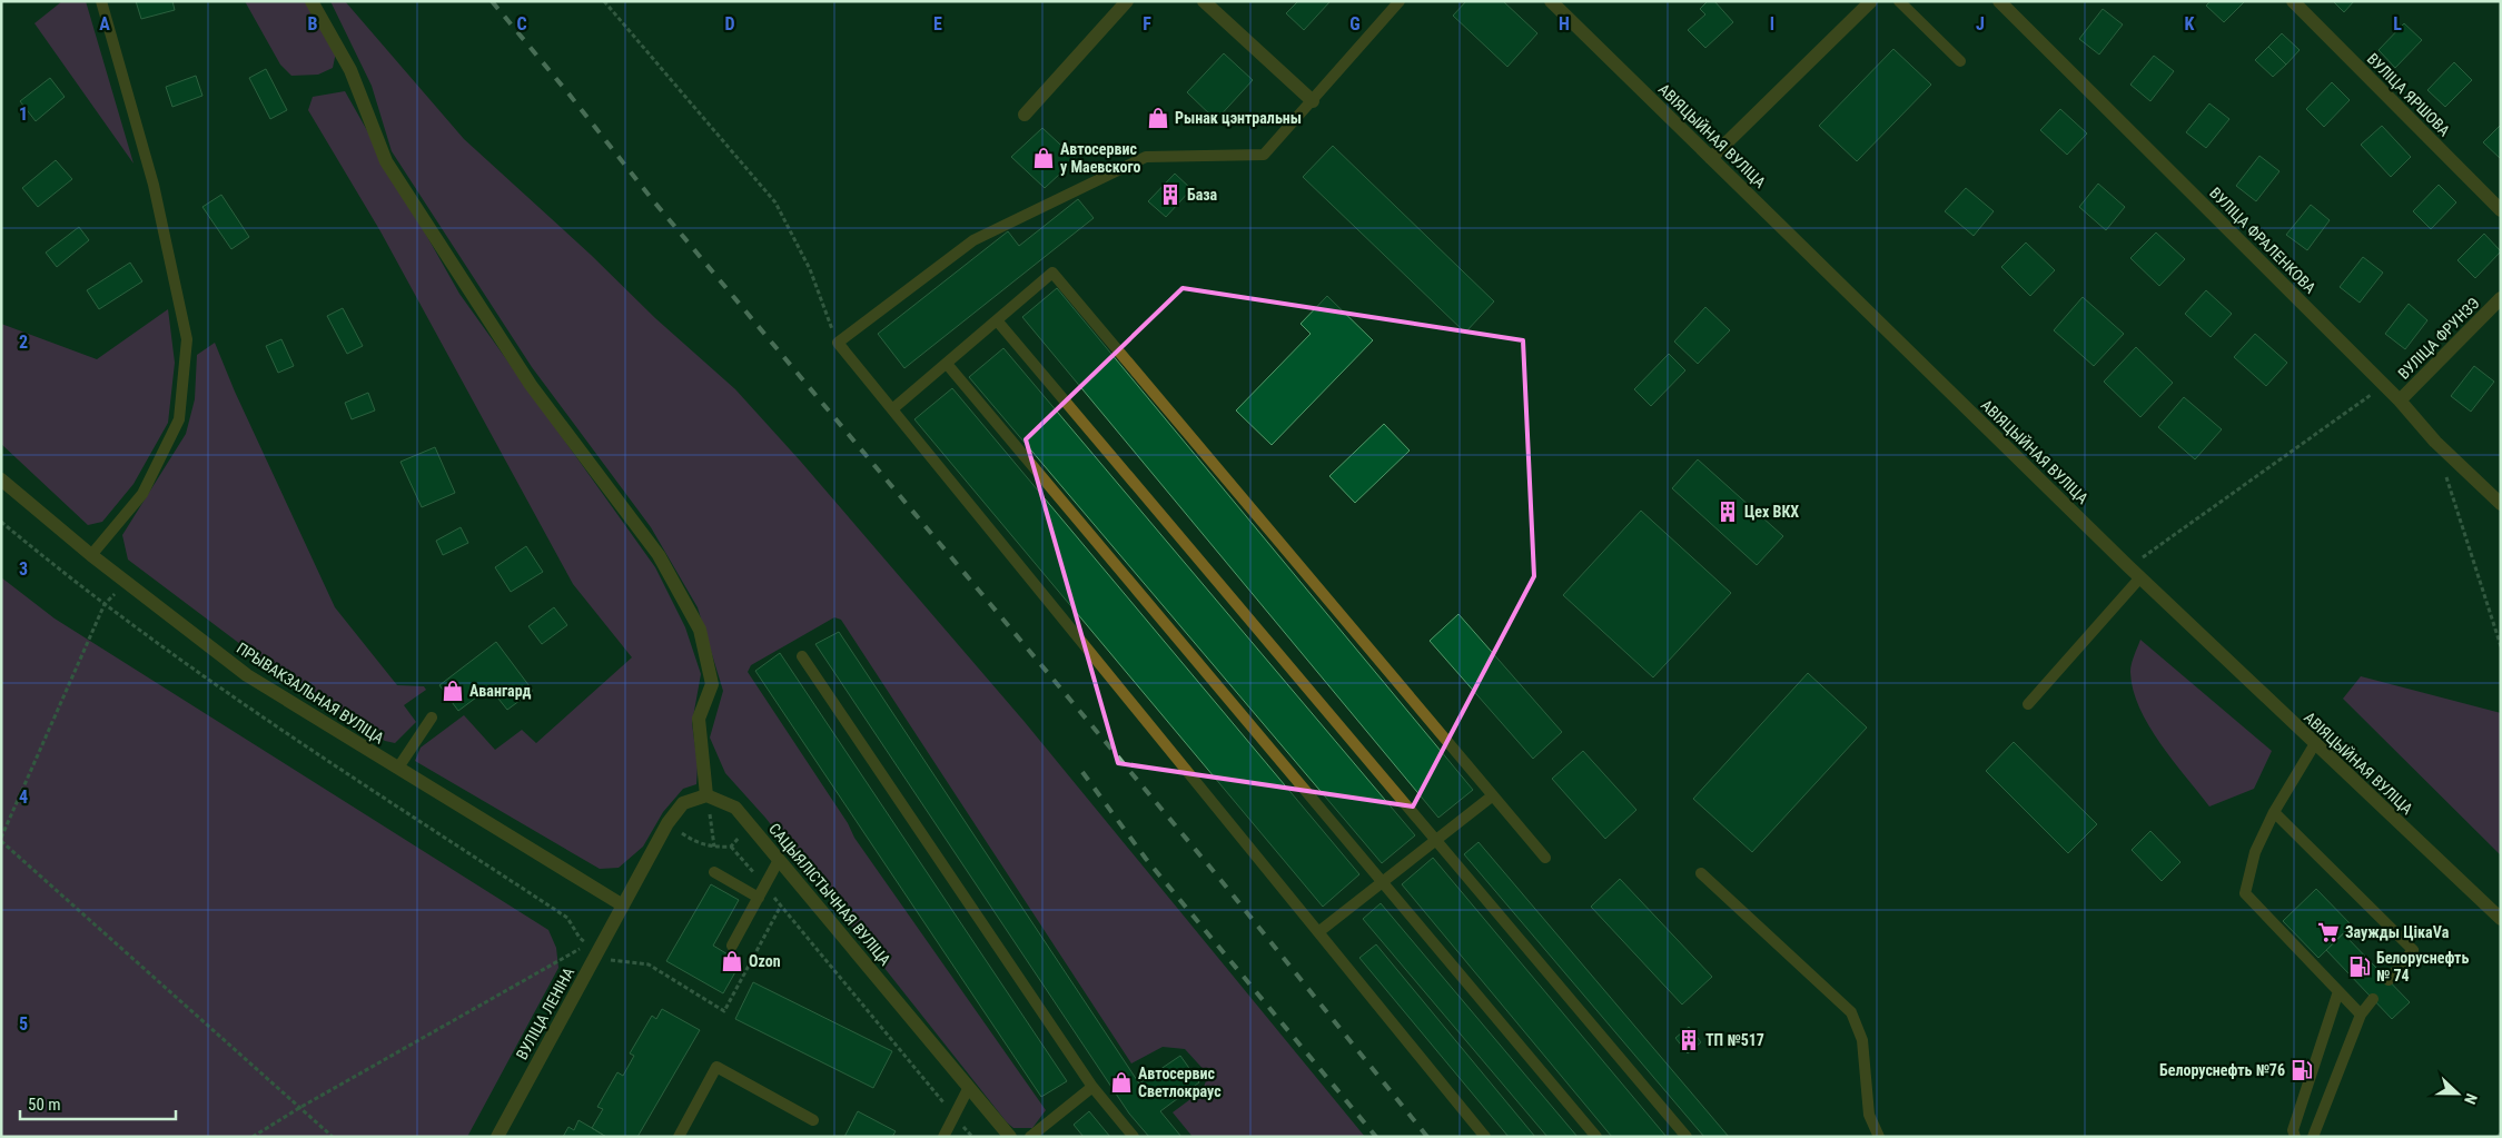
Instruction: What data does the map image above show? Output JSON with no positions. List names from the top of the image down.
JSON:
{
  "streets": {
    "street": [
      "ВУЛІЦА ЯРШОВА",
      "АВІЯЦЫЙНАЯ ВУЛІЦА",
      "ВУЛІЦА ФРАЛЕНКОВА",
      "ВУЛІЦА ФРУНЗЭ",
      "ПРЫВАКЗАЛЬНАЯ ВУЛІЦА",
      "САЦЫЯЛІСТЫЧНАЯ ВУЛІЦА",
      "ВУЛІЦА ЛЕНІНА"
    ]
  },
  "crossings": [
    ["ВУЛІЦА ФРАЛЕНКОВА", "ВУЛІЦА ФРУНЗЭ"],
    ["ПРЫВАКЗАЛЬНАЯ ВУЛІЦА", "ВУЛІЦА ЛЕНІНА"]
  ],
  "places": {
    "shop": [
      "Рынак цэнтральны",
      "Автосервис у Маевского",
      "Авангард",
      "Ozon",
      "Автосервис Светлокраус"
    ],
    "building": ["База", "Цех ВКХ", "ТП №517"],
    "supermarket": ["Заужды ЦікаVа"],
    "fuel station": ["Белоруснефть № 74", "Белоруснефть №76"]
  },
  "scale_bar": "50 m",
  "north": "right",
  "grid": {
    "columns": [
      "A",
      "B",
      "C",
      "D",
      "E",
      "F",
      "G",
      "H",
      "I",
      "J",
      "K",
      "L"
    ],
    "rows": [
      "1",
      "2",
      "3",
      "4",
      "5"
    ]
  }
}
